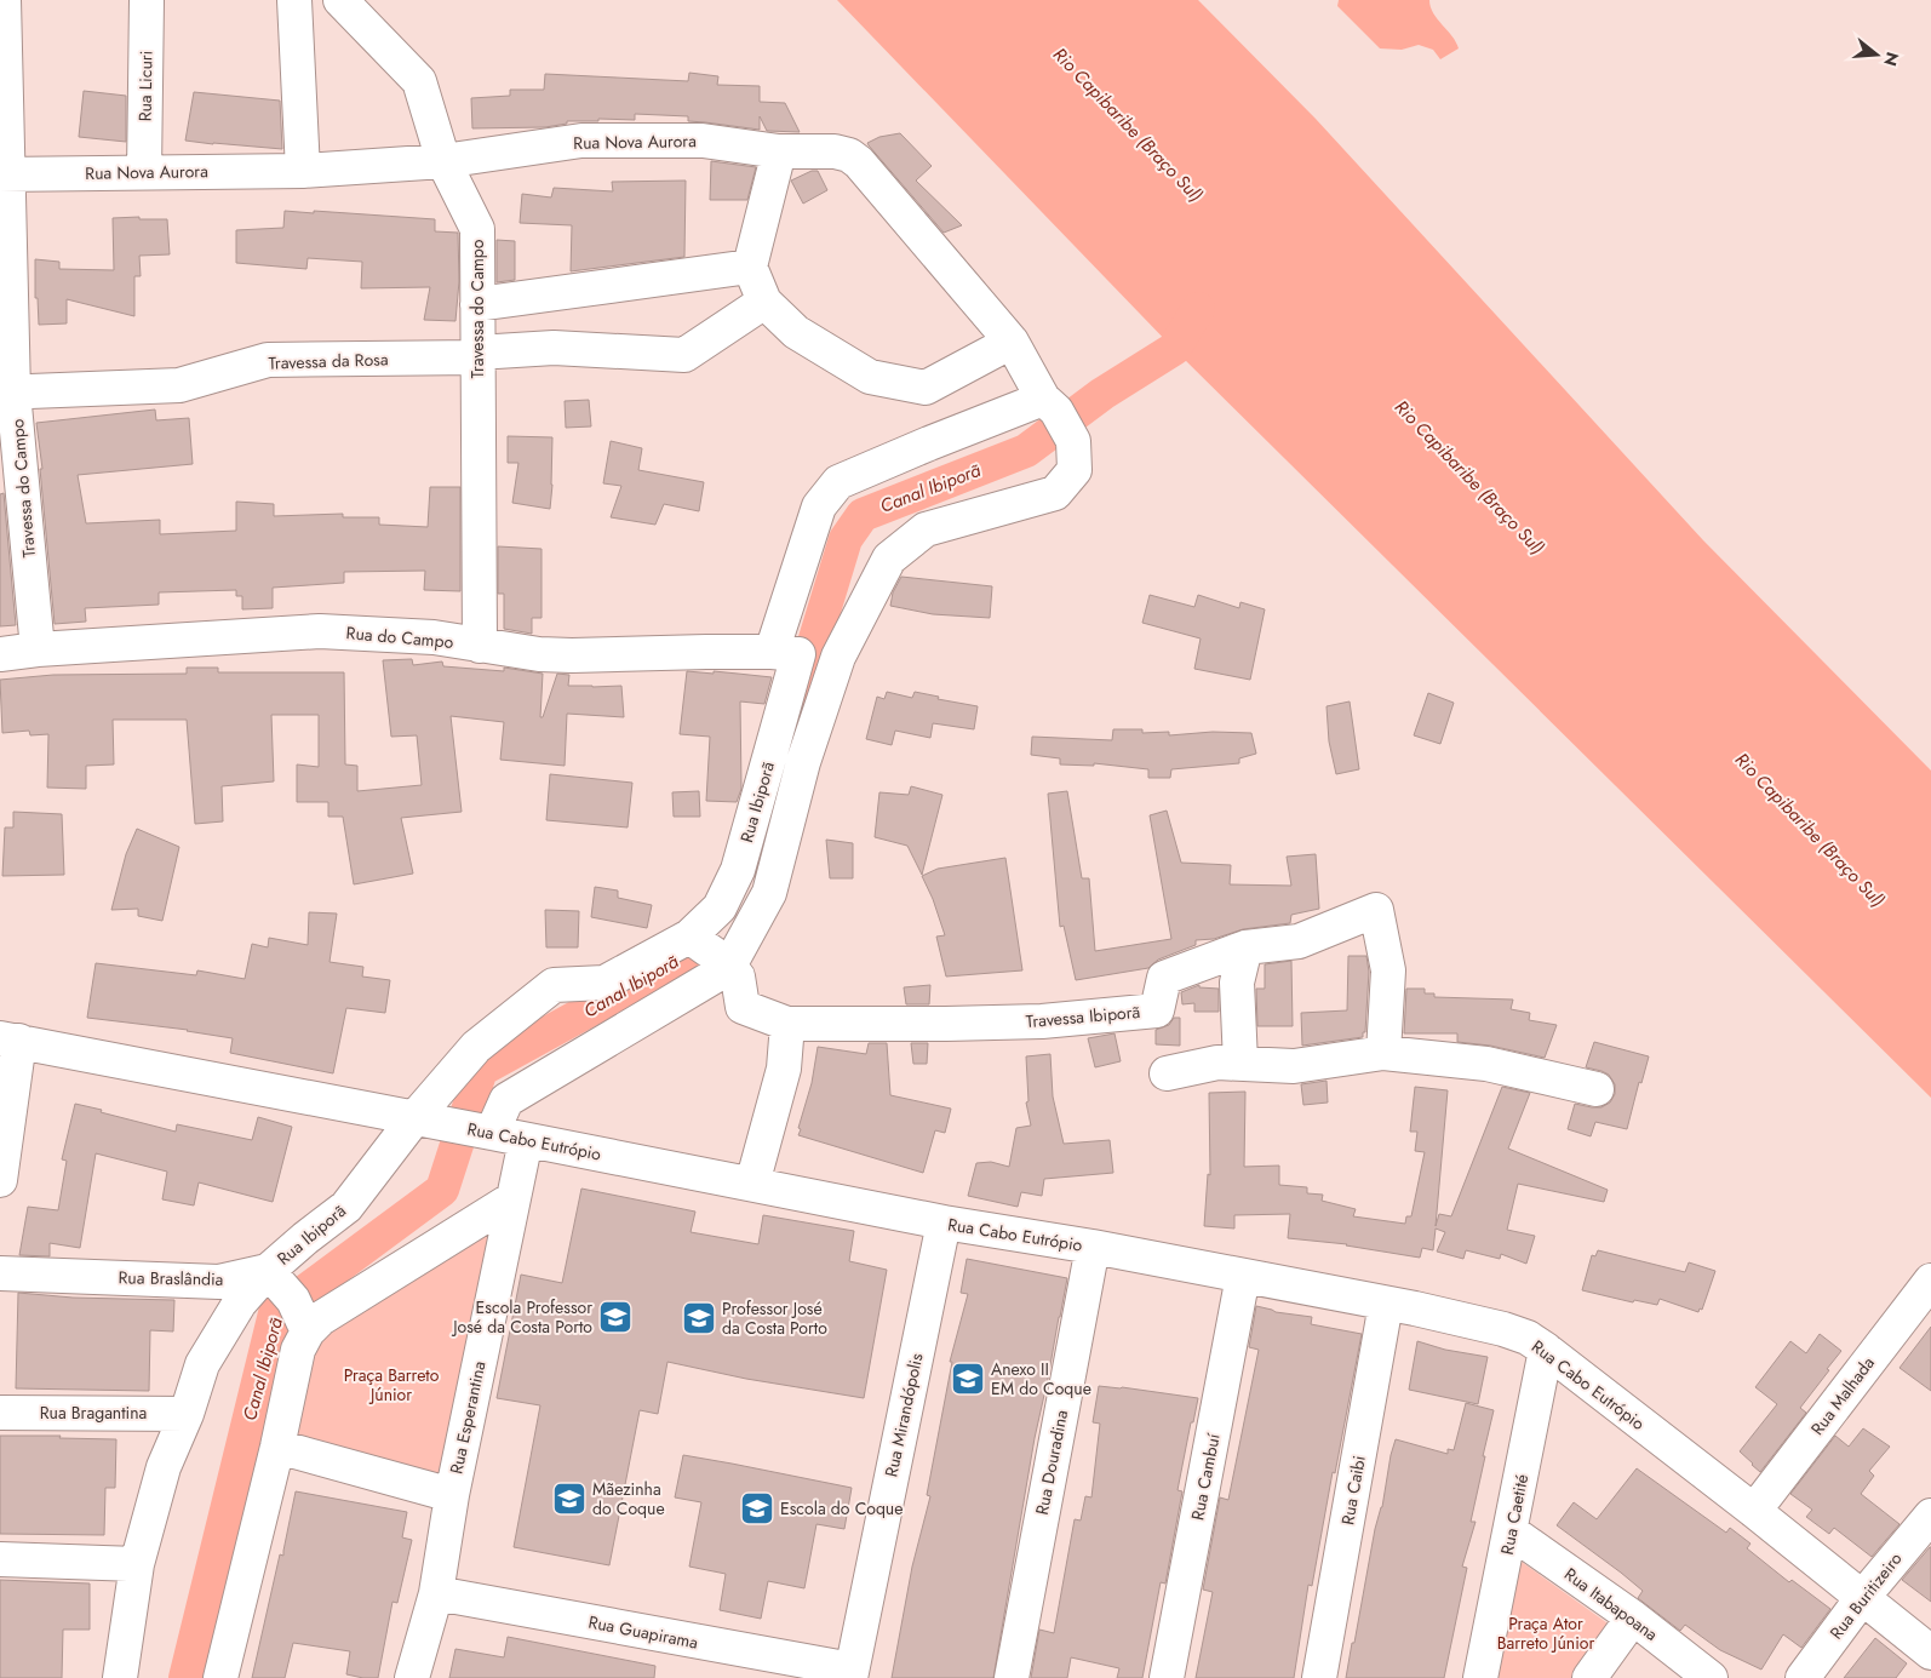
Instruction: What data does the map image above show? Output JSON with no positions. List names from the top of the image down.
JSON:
{
  "streets": {
    "street": [
      "Rua Licuri",
      "Rua Nova Aurora",
      "Travessa do Campo",
      "Travessa da Rosa",
      "Rua do Campo",
      "Rua Ibiporã",
      "Travessa Ibiporã",
      "Rua Cabo Eutrópio",
      "Rua Braslândia",
      "Rua Malhada",
      "Rua Bragantina",
      "Rua Mirandópolis",
      "Rua Esperantina",
      "Rua Douradina",
      "Rua Cambuí",
      "Rua Caibi",
      "Rua Caetité",
      "Rua Buritizeiro",
      "Rua Itabapoana",
      "Rua Guapirama"
    ]
  },
  "crossings": [
    ["Rua Licuri", "Rua Nova Aurora"],
    ["Rua Nova Aurora", "Travessa do Campo"],
    ["Rua Nova Aurora", "Rua Ibiporã"],
    ["Rua Nova Aurora", "Travessa Ibiporã"],
    ["Travessa do Campo", "Travessa da Rosa"],
    ["Travessa do Campo", "Rua do Campo"],
    ["Rua do Campo", "Rua Ibiporã"],
    ["Rua Ibiporã", "Rua Cabo Eutrópio"],
    ["Rua Ibiporã", "Rua Braslândia"],
    ["Rua Ibiporã", "Rua Bragantina"],
    ["Rua Cabo Eutrópio", "Rua Malhada"],
    ["Rua Cabo Eutrópio", "Rua Mirandópolis"],
    ["Rua Cabo Eutrópio", "Rua Douradina"],
    ["Rua Cabo Eutrópio", "Rua Cambuí"],
    ["Rua Cabo Eutrópio", "Rua Caibi"],
    ["Rua Cabo Eutrópio", "Rua Caetité"],
    ["Rua Cabo Eutrópio", "Rua Buritizeiro"],
    ["Rua Mirandópolis", "Rua Guapirama"],
    ["Rua Esperantina", "Rua Guapirama"],
    ["Rua Caetité", "Rua Itabapoana"]
  ],
  "water": ["Rio Capibaribe (Braço Sul)", "Canal Ibiporã"],
  "parks": ["Praça Barreto Júnior", "Praça Ator Barreto Júnior"],
  "places": {
    "school or university": [
      "Escola Professor José da Costa Porto",
      "Professor José da Costa Porto",
      "Anexo II EM do Coque",
      "Mãezinha do Coque",
      "Escola do Coque"
    ]
  },
  "north": "right"
}
